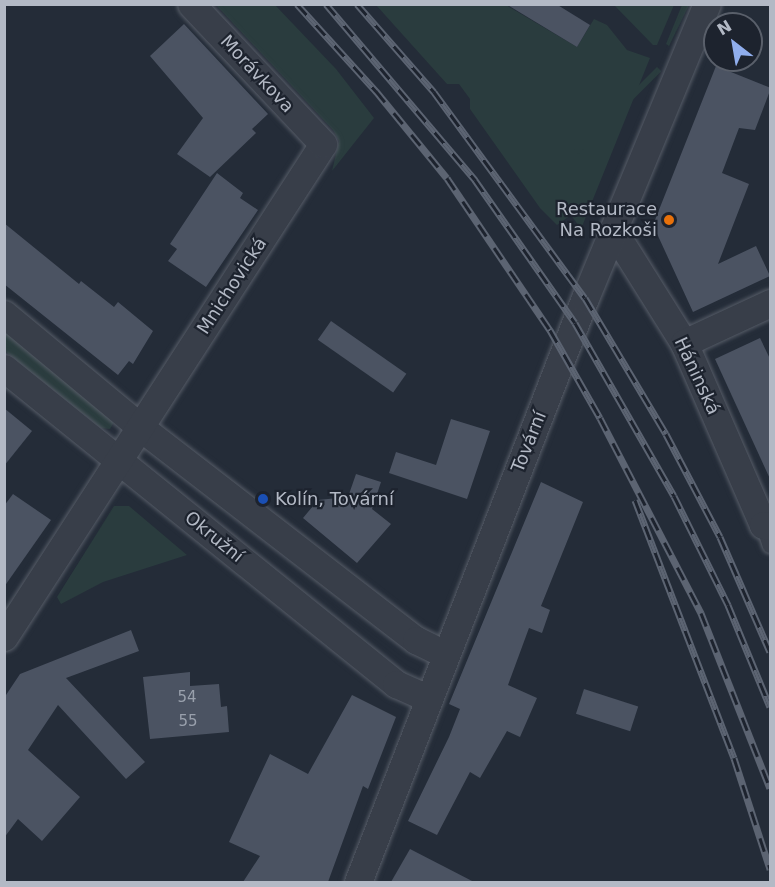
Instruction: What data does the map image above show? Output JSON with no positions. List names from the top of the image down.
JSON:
{
  "streets": {
    "street": [
      "Morávkova",
      "Mnichovická",
      "Háninská",
      "Tovární",
      "Okružní"
    ]
  },
  "crossings": [
    ["Morávkova", "Mnichovická"],
    ["Mnichovická", "Okružní"],
    ["Háninská", "Tovární"],
    ["Tovární", "Okružní"]
  ],
  "places": ["Restaurace Na Rozkoši", "Kolín, Tovární"],
  "house_numbers": ["54", "55"],
  "north": "top left"
}
